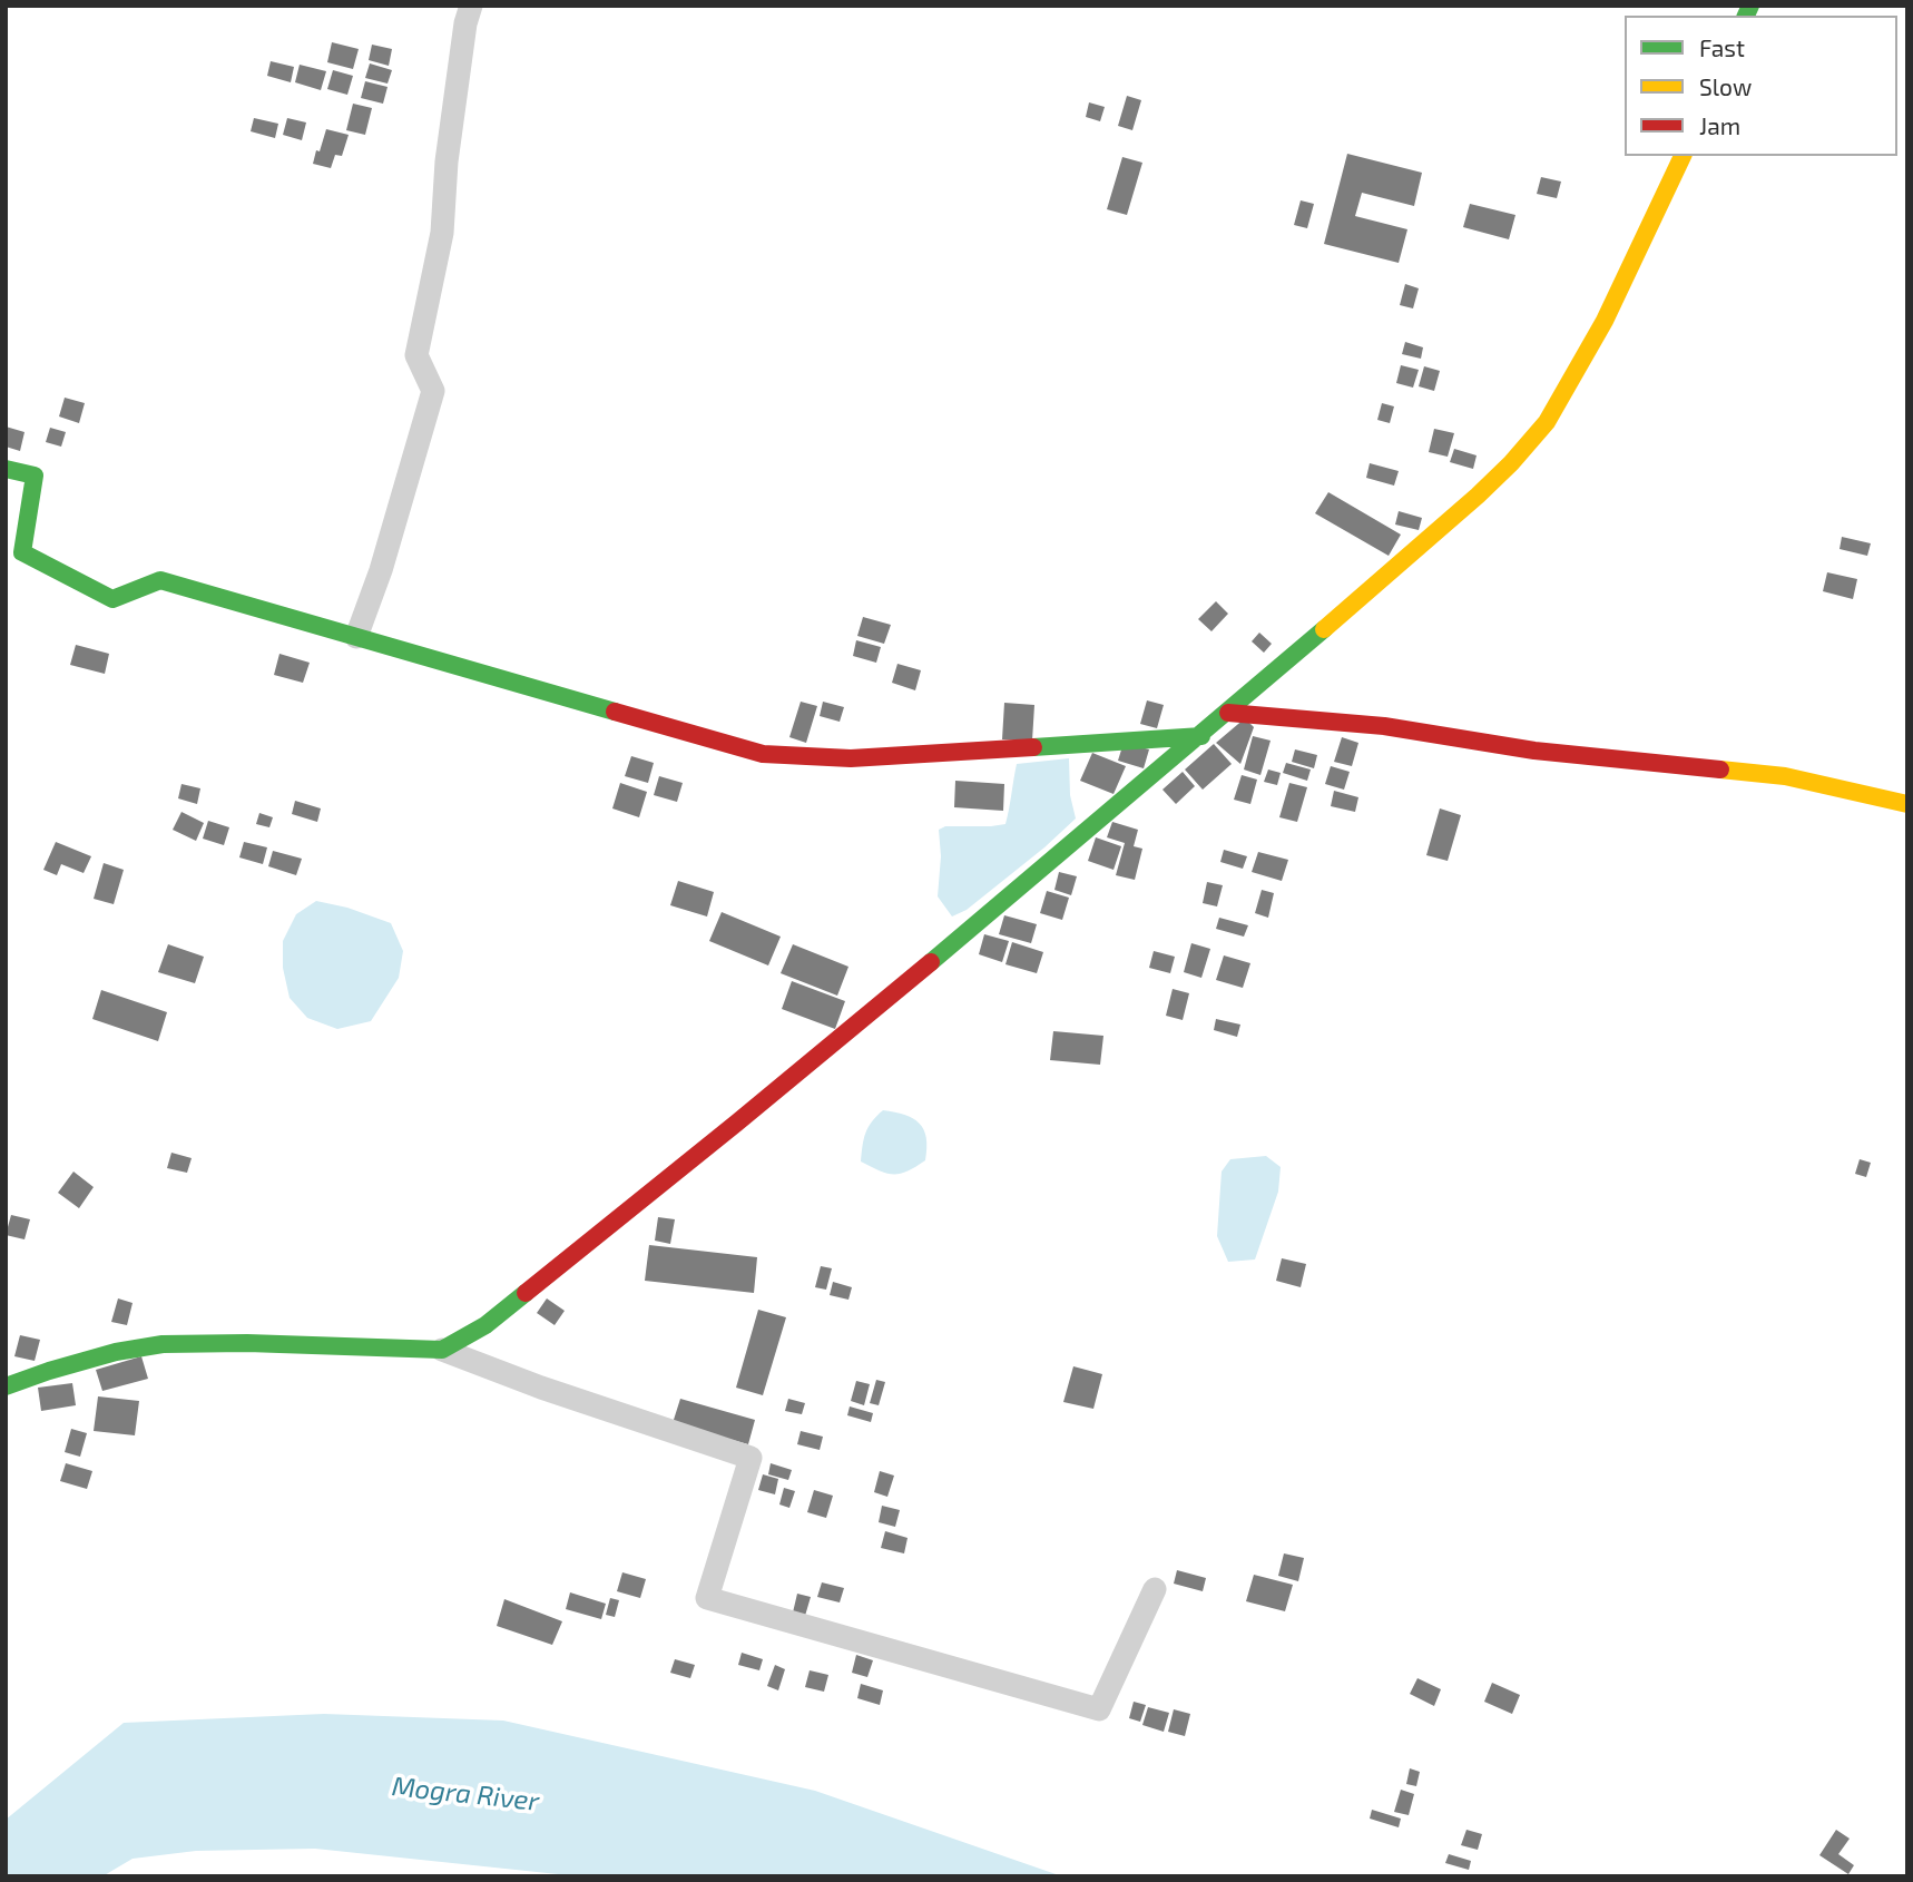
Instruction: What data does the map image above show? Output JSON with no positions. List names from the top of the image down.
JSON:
{
  "water": ["Mogra River"],
  "legend": ["Fast", "Slow", "Jam"]
}
